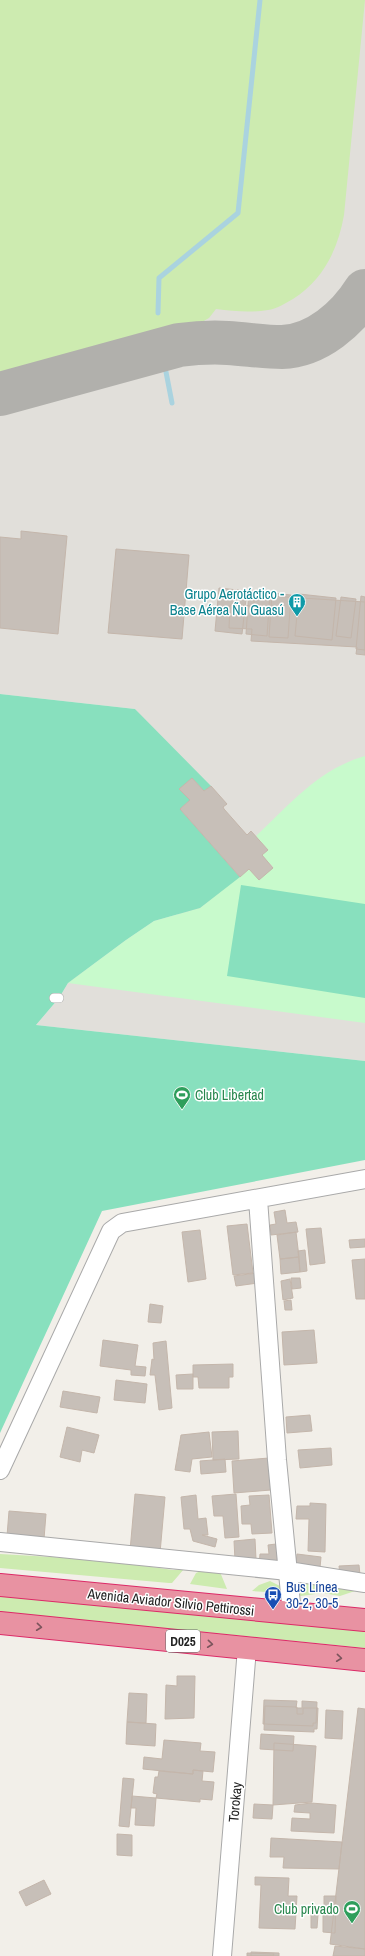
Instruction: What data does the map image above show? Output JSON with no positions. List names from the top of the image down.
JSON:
{
  "streets": {
    "highway": ["Avenida Aviador Silvio Pettirossi", "D025"],
    "street": ["Torokay"]
  },
  "crossings": [
    ["D025", "Torokay"]
  ],
  "places": {
    "building": ["Grupo Aerotáctico - Base Aérea Ñu Guasú"],
    "sports": ["Club Libertad", "Club privado"],
    "bus stop": ["Bus Línea 30-2, 30-5"]
  }
}
